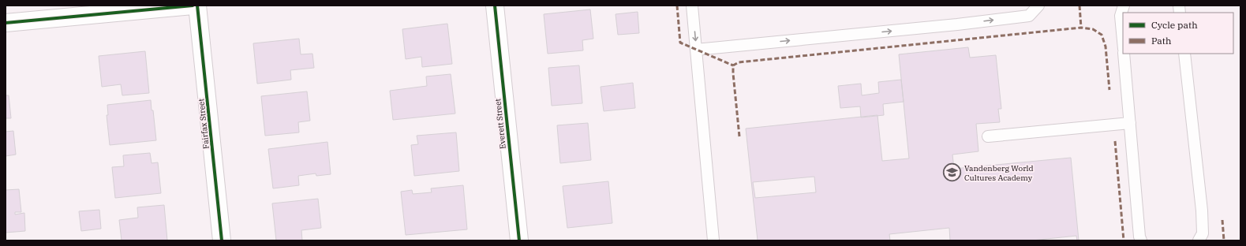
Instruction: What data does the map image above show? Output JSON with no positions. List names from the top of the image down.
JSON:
{
  "streets": {
    "street": ["Fairfax Street", "Everett Street"]
  },
  "places": {
    "school or university": ["Vandenberg World Cultures Academy"]
  },
  "legend": ["Cycle path", "Path"]
}
